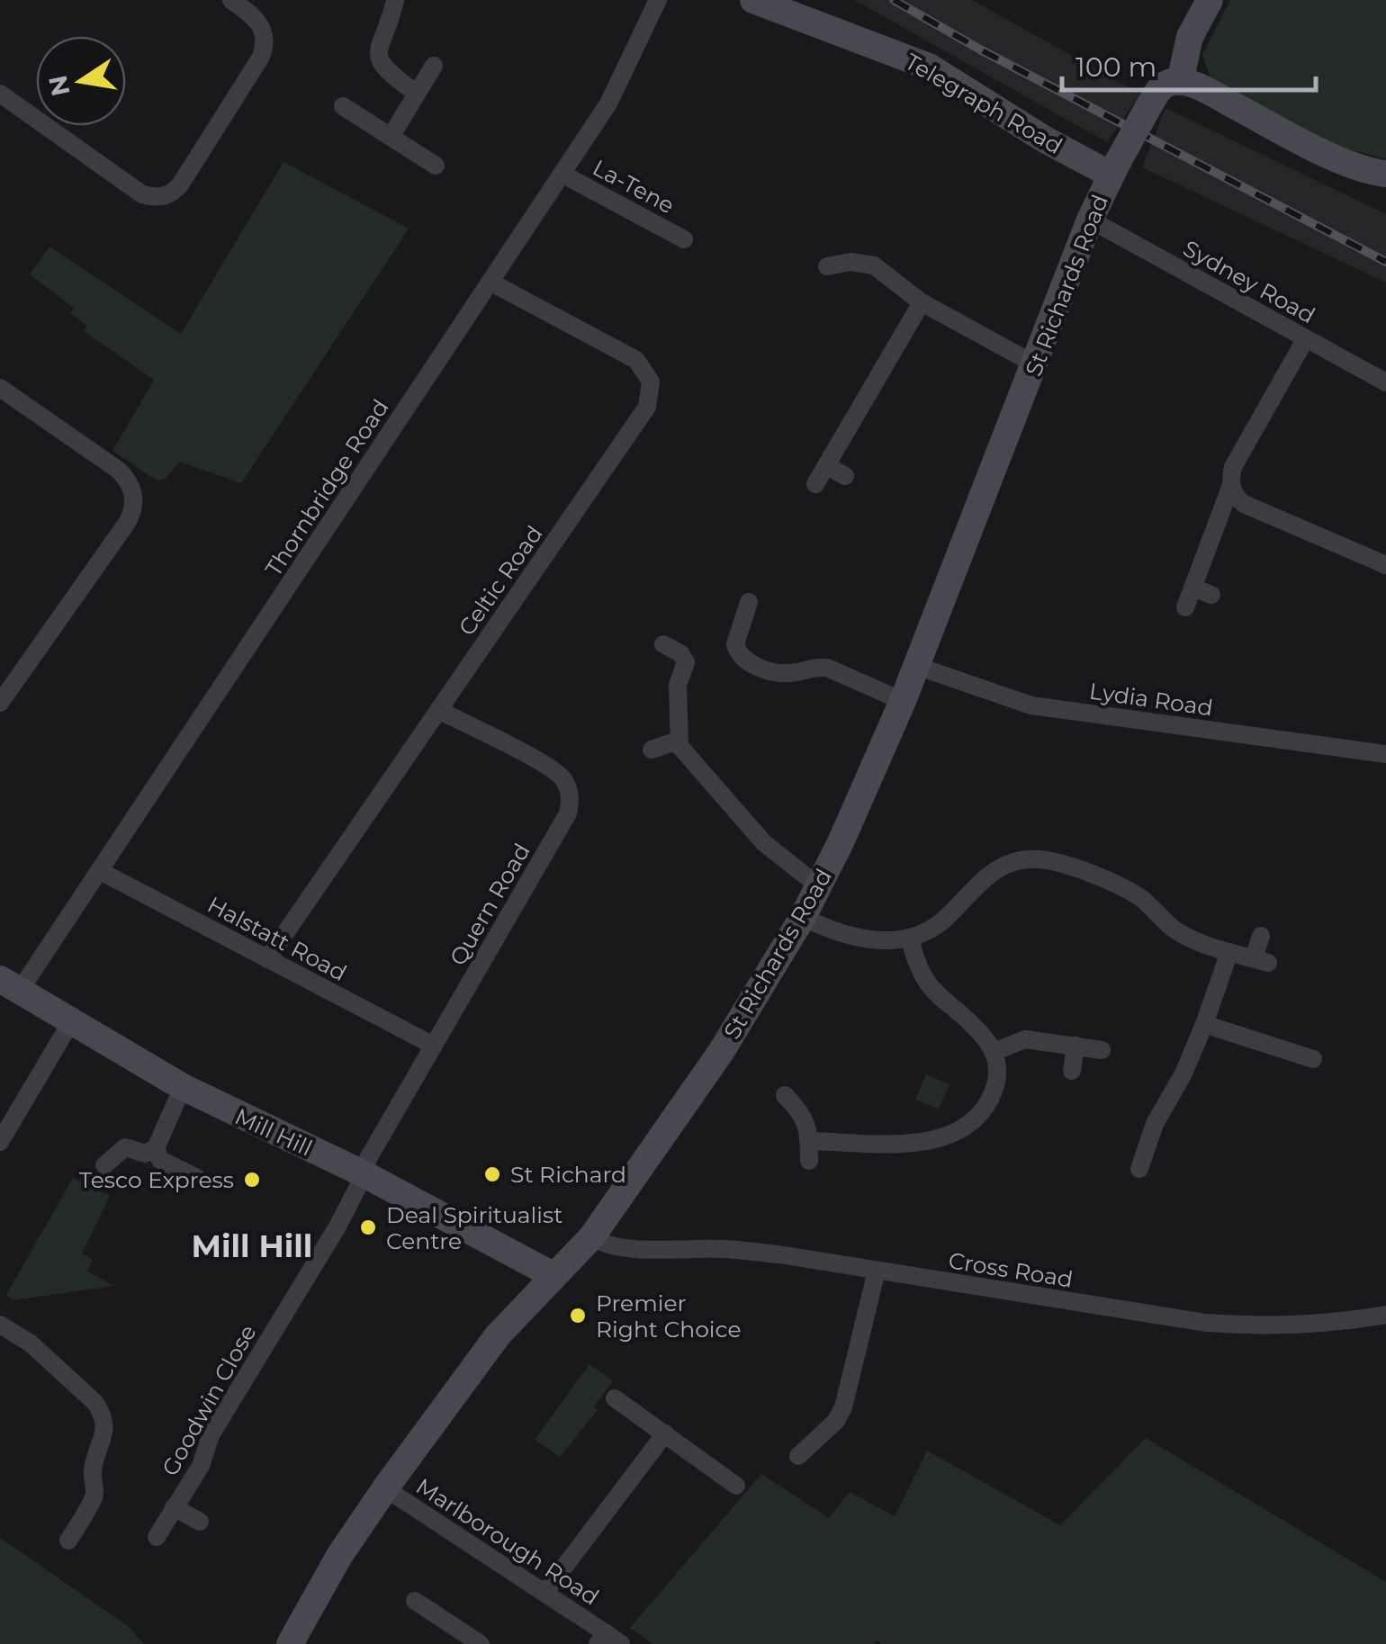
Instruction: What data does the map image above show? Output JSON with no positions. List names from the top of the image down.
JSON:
{
  "streets": {
    "street": [
      "Telegraph Road",
      "La-Tene",
      "Sydney Road",
      "St Richards Road",
      "Thornbridge Road",
      "Celtic Road",
      "Lydia Road",
      "Quern Road",
      "Halstatt Road",
      "Mill Hill",
      "Cross Road",
      "Goodwin Close",
      "Marlborough Road"
    ]
  },
  "crossings": [
    ["Telegraph Road", "St Richards Road"],
    ["La-Tene", "Thornbridge Road"],
    ["Sydney Road", "St Richards Road"],
    ["St Richards Road", "Lydia Road"],
    ["St Richards Road", "Mill Hill"],
    ["St Richards Road", "Cross Road"],
    ["St Richards Road", "Marlborough Road"],
    ["Thornbridge Road", "Celtic Road"],
    ["Thornbridge Road", "Halstatt Road"],
    ["Thornbridge Road", "Mill Hill"],
    ["Celtic Road", "Quern Road"],
    ["Celtic Road", "Halstatt Road"],
    ["Quern Road", "Halstatt Road"],
    ["Quern Road", "Mill Hill"],
    ["Quern Road", "Goodwin Close"],
    ["Mill Hill", "Goodwin Close"]
  ],
  "districts": ["Mill Hill"],
  "places": [
    "St Richard",
    "Tesco Express",
    "Deal Spiritualist Centre",
    "Premier Right Choice"
  ],
  "scale_bar": "100 m",
  "north": "left"
}
